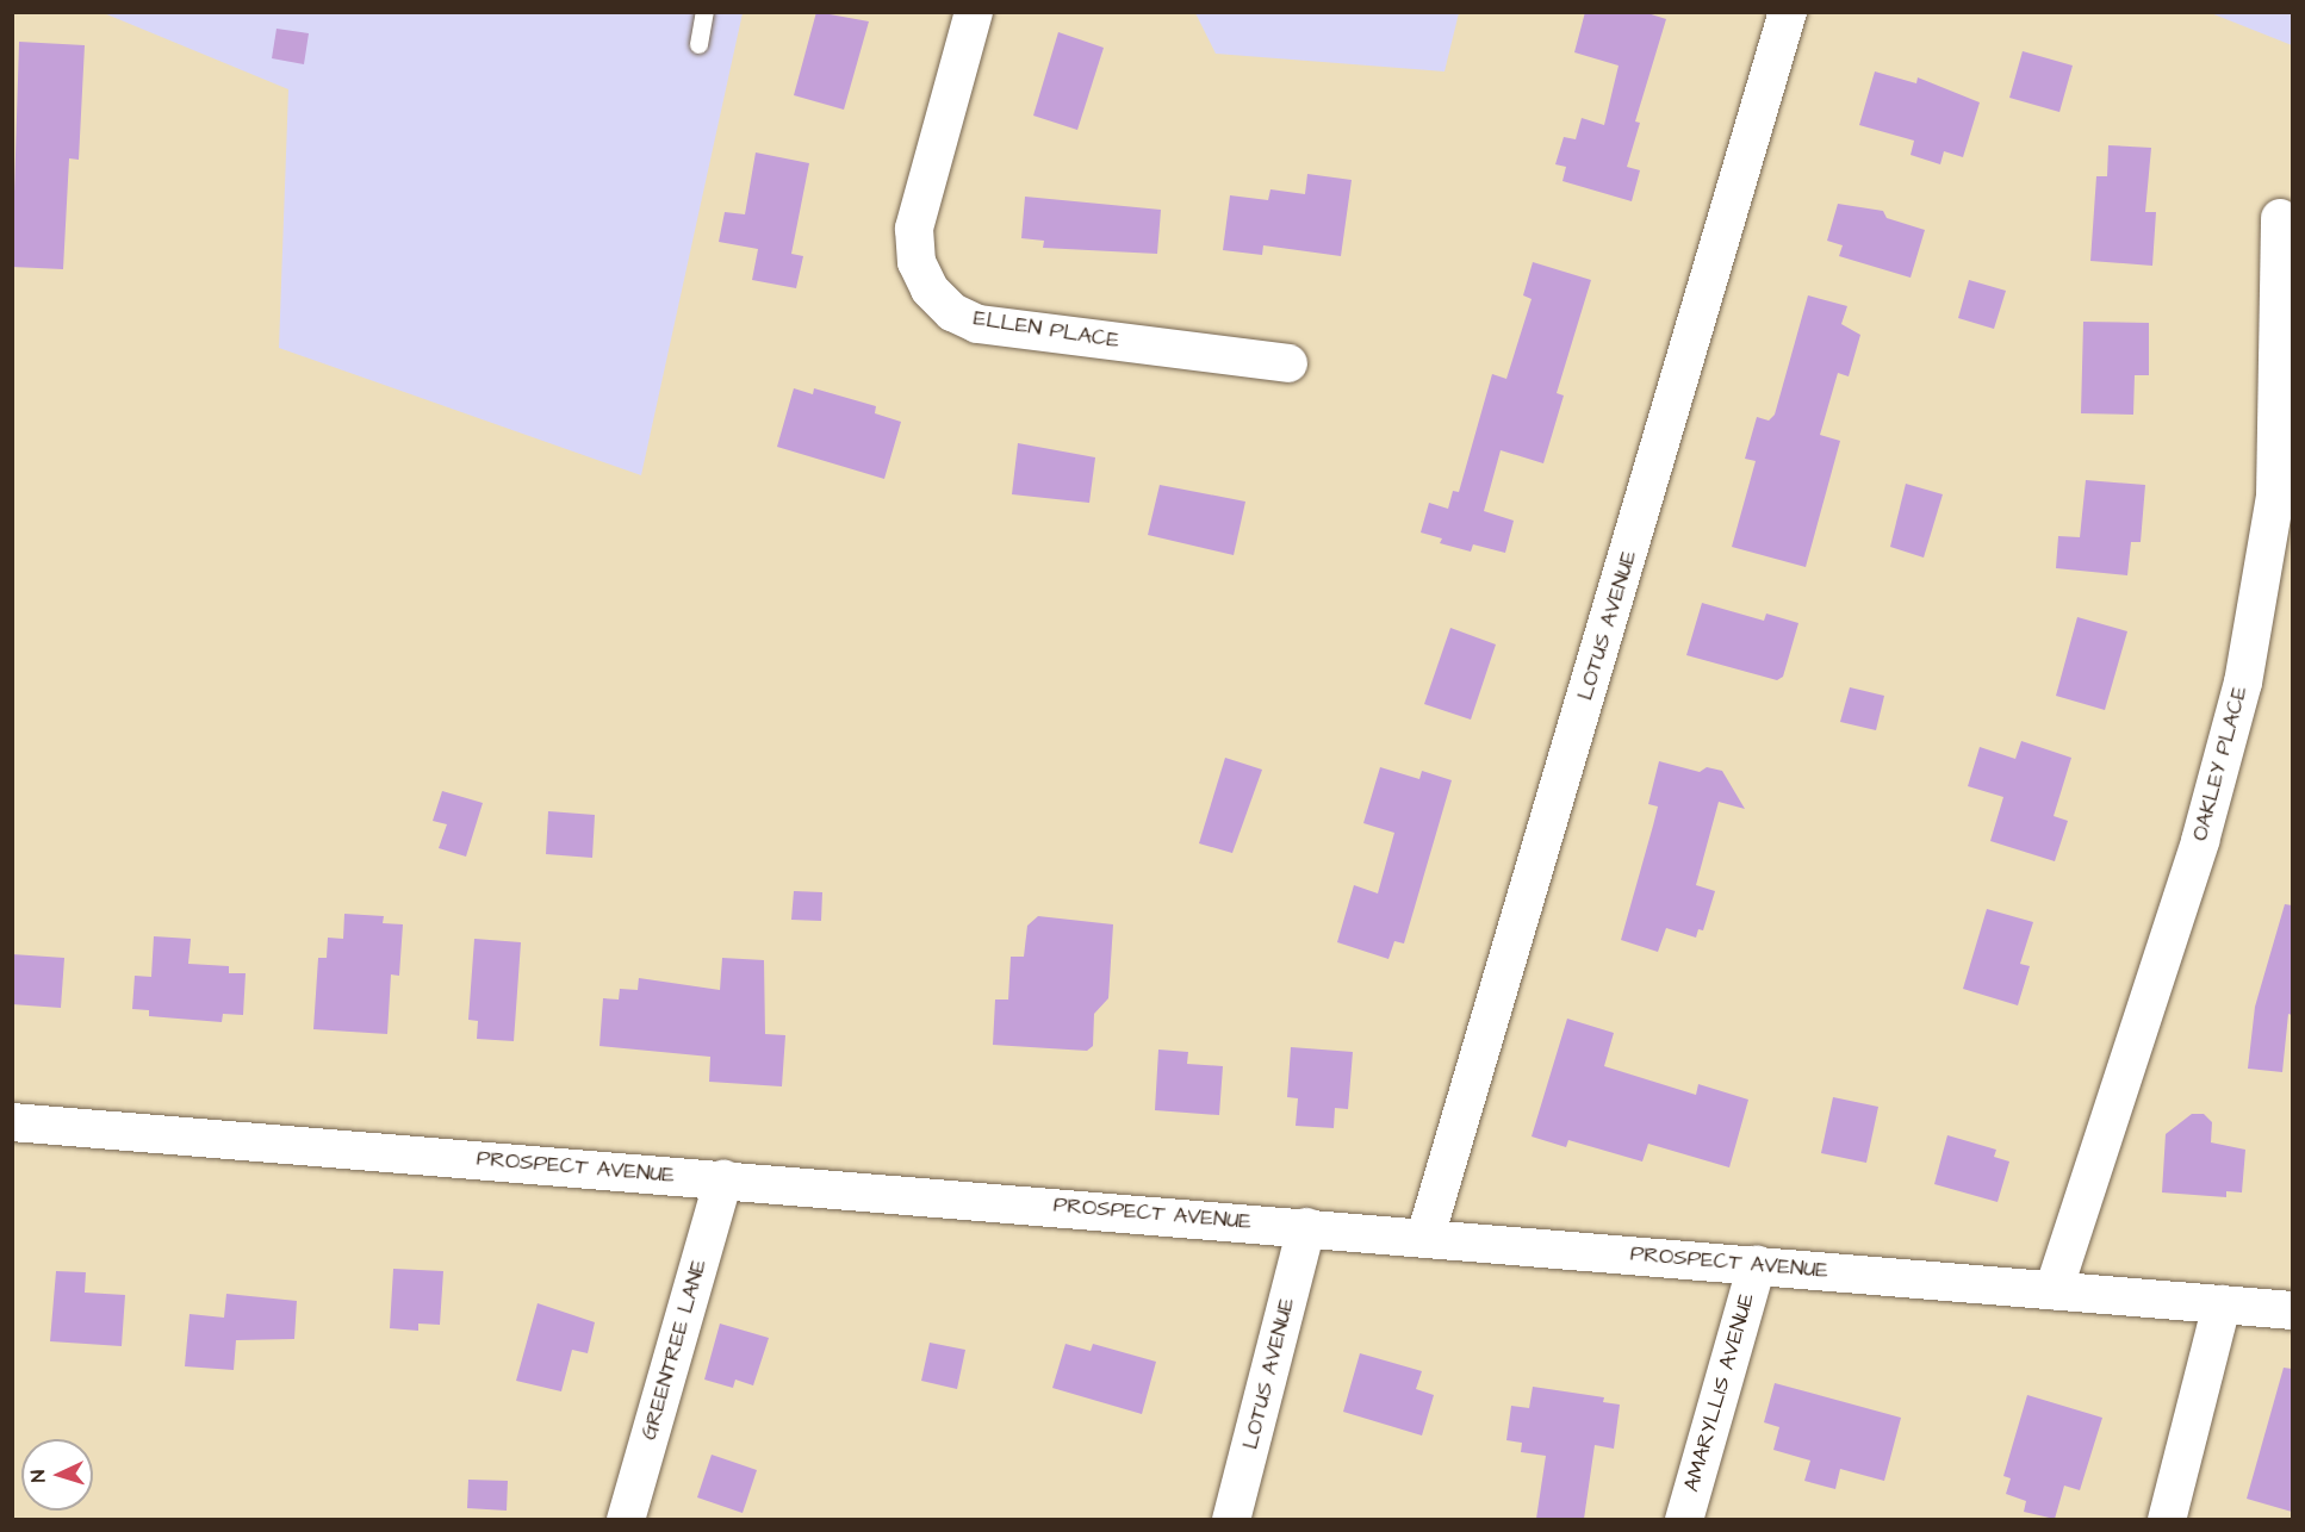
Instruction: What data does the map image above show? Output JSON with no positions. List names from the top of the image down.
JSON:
{
  "streets": {
    "street": [
      "ELLEN PLACE",
      "LOTUS AVENUE",
      "OAKLEY PLACE",
      "PROSPECT AVENUE",
      "GREENTREE LANE",
      "AMARYLLIS AVENUE"
    ]
  },
  "crossings": [
    ["LOTUS AVENUE", "PROSPECT AVENUE"],
    ["OAKLEY PLACE", "PROSPECT AVENUE"],
    ["PROSPECT AVENUE", "GREENTREE LANE"],
    ["PROSPECT AVENUE", "AMARYLLIS AVENUE"]
  ],
  "north": "left"
}
